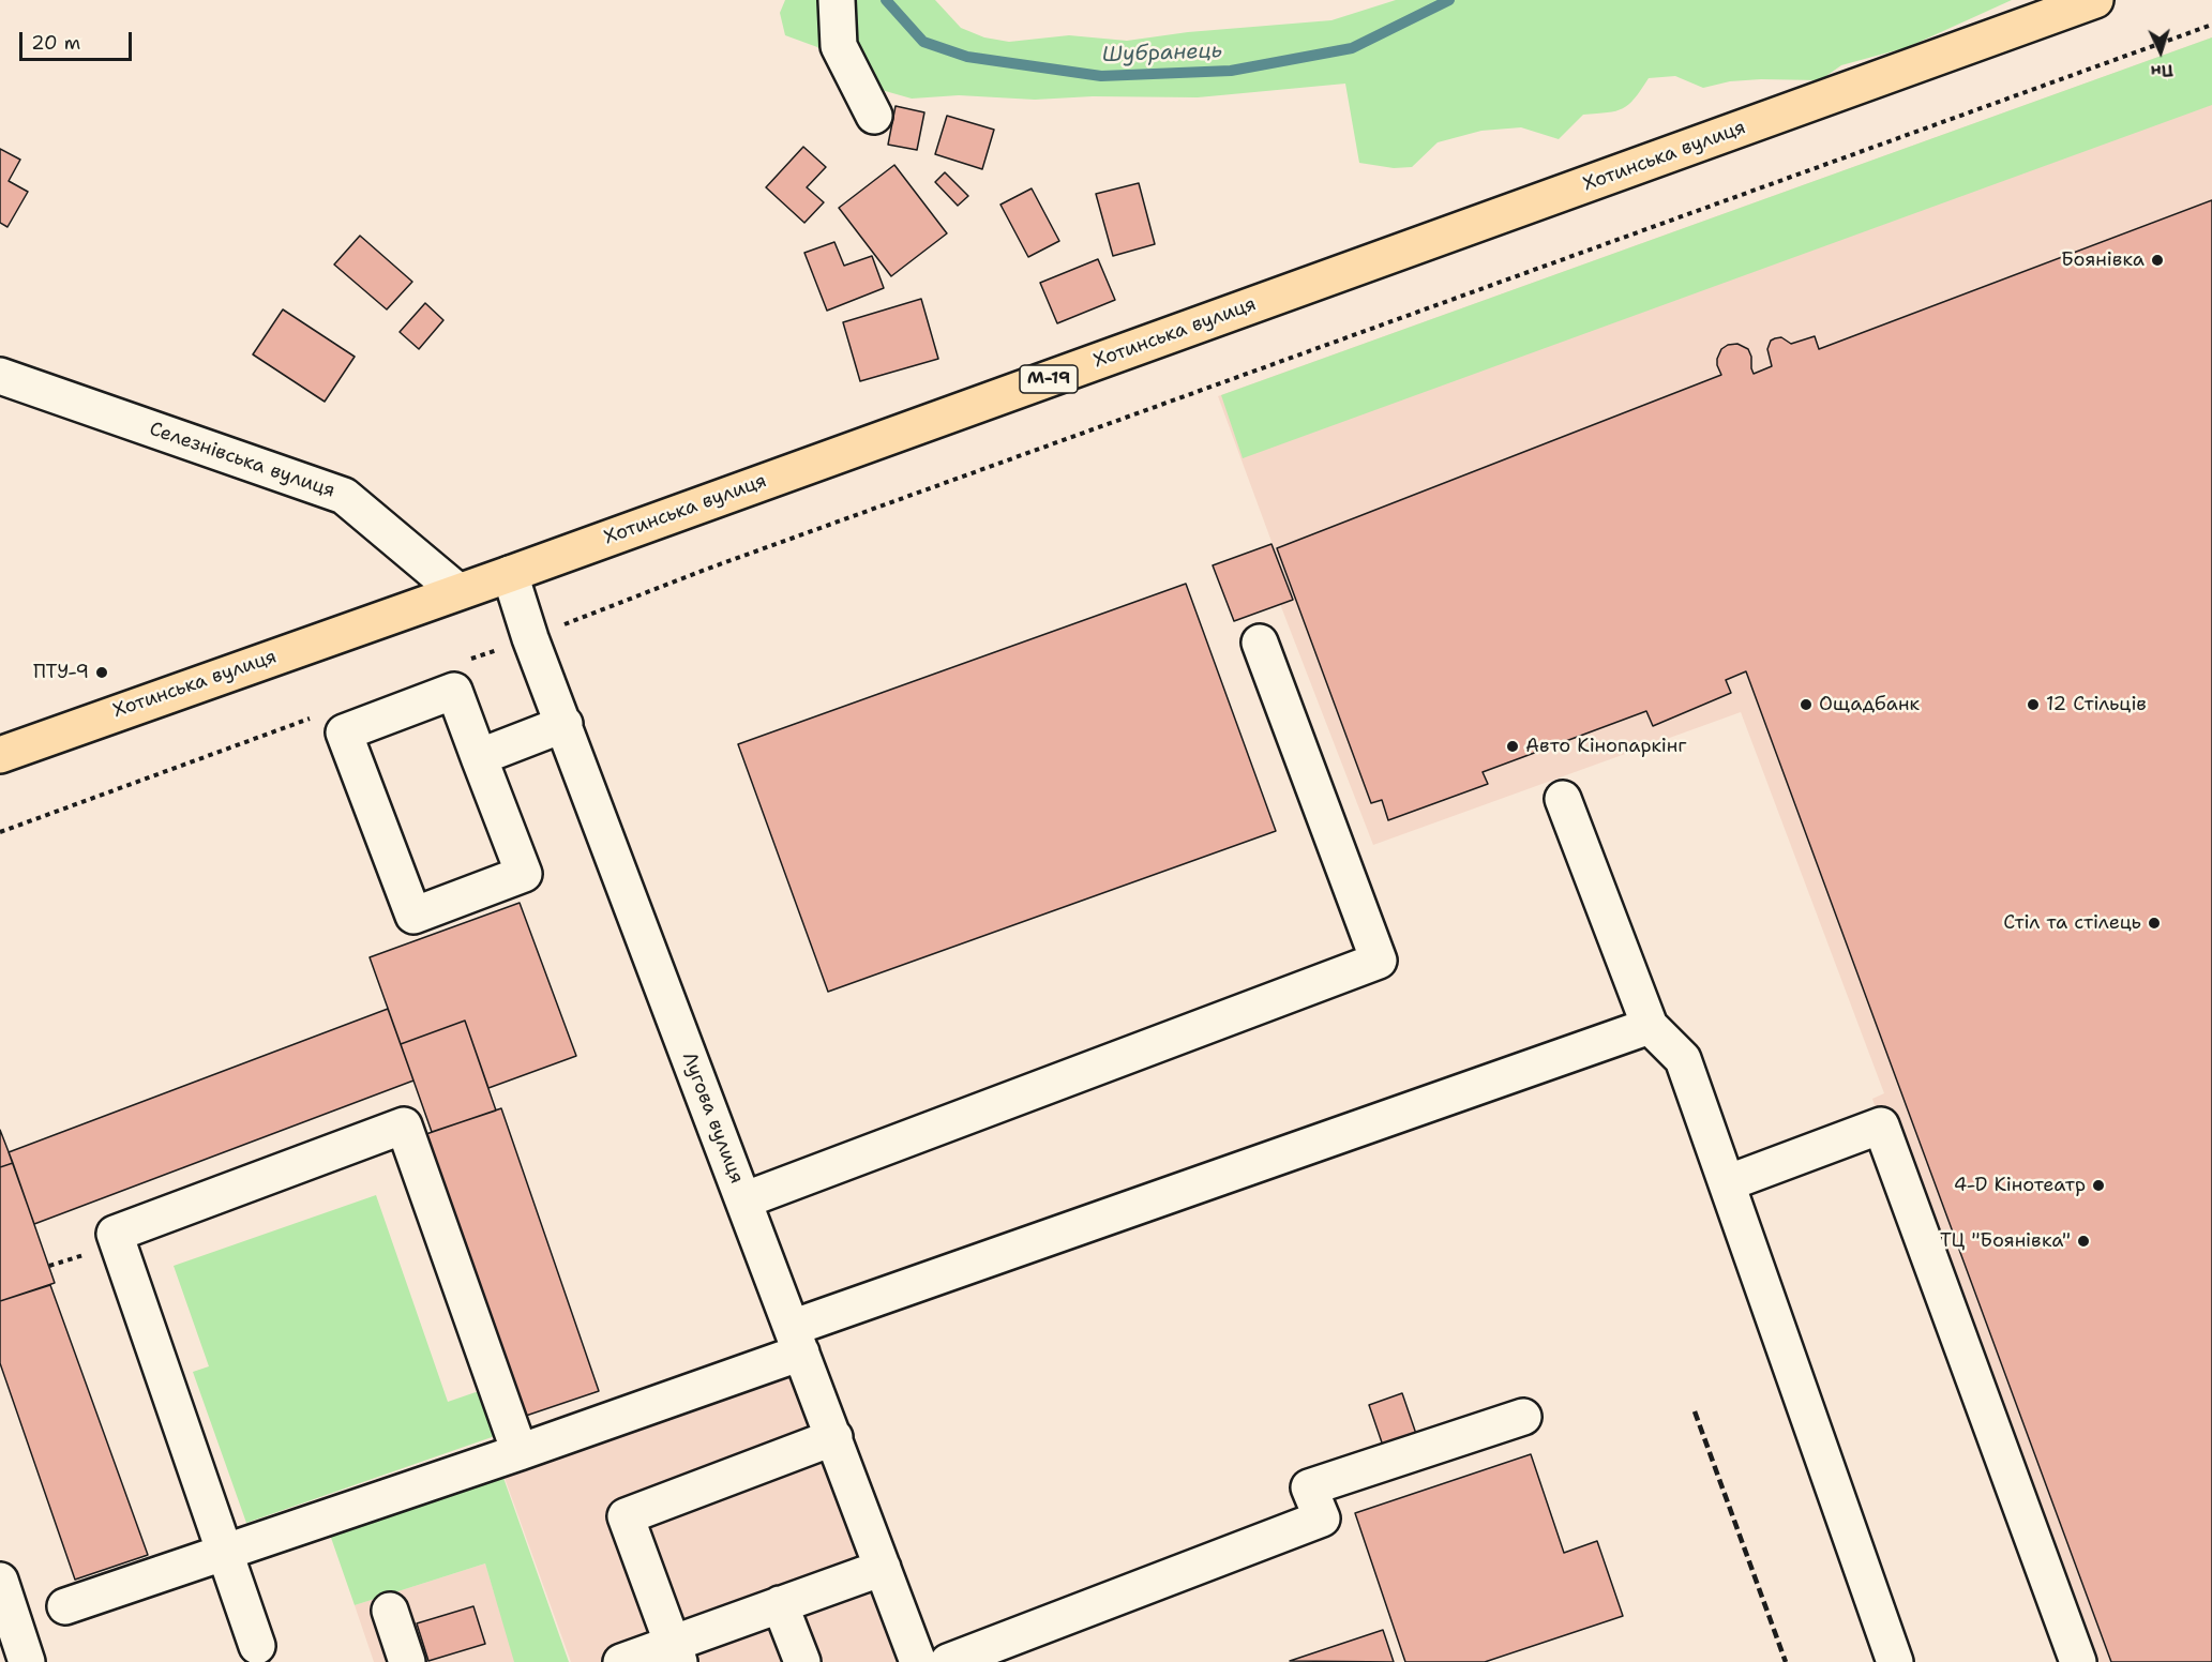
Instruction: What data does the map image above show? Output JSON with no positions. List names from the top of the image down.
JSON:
{
  "streets": {
    "highway": ["Хотинська вулиця", "М-19"],
    "street": ["Селезнівська вулиця", "Лугова вулиця"]
  },
  "crossings": [
    ["Хотинська вулиця", "Селезнівська вулиця"],
    ["Хотинська вулиця", "Лугова вулиця"]
  ],
  "water": ["Шубранець"],
  "places": [
    "Боянівка",
    "ПТУ-9",
    "Ощадбанк",
    "12 Стільців",
    "Авто Кінопаркінг",
    "Стіл та стілець",
    "4-D Кінотеатр",
    "ТЦ \"Боянівка\""
  ],
  "scale_bar": "20 m",
  "north": "bottom"
}
